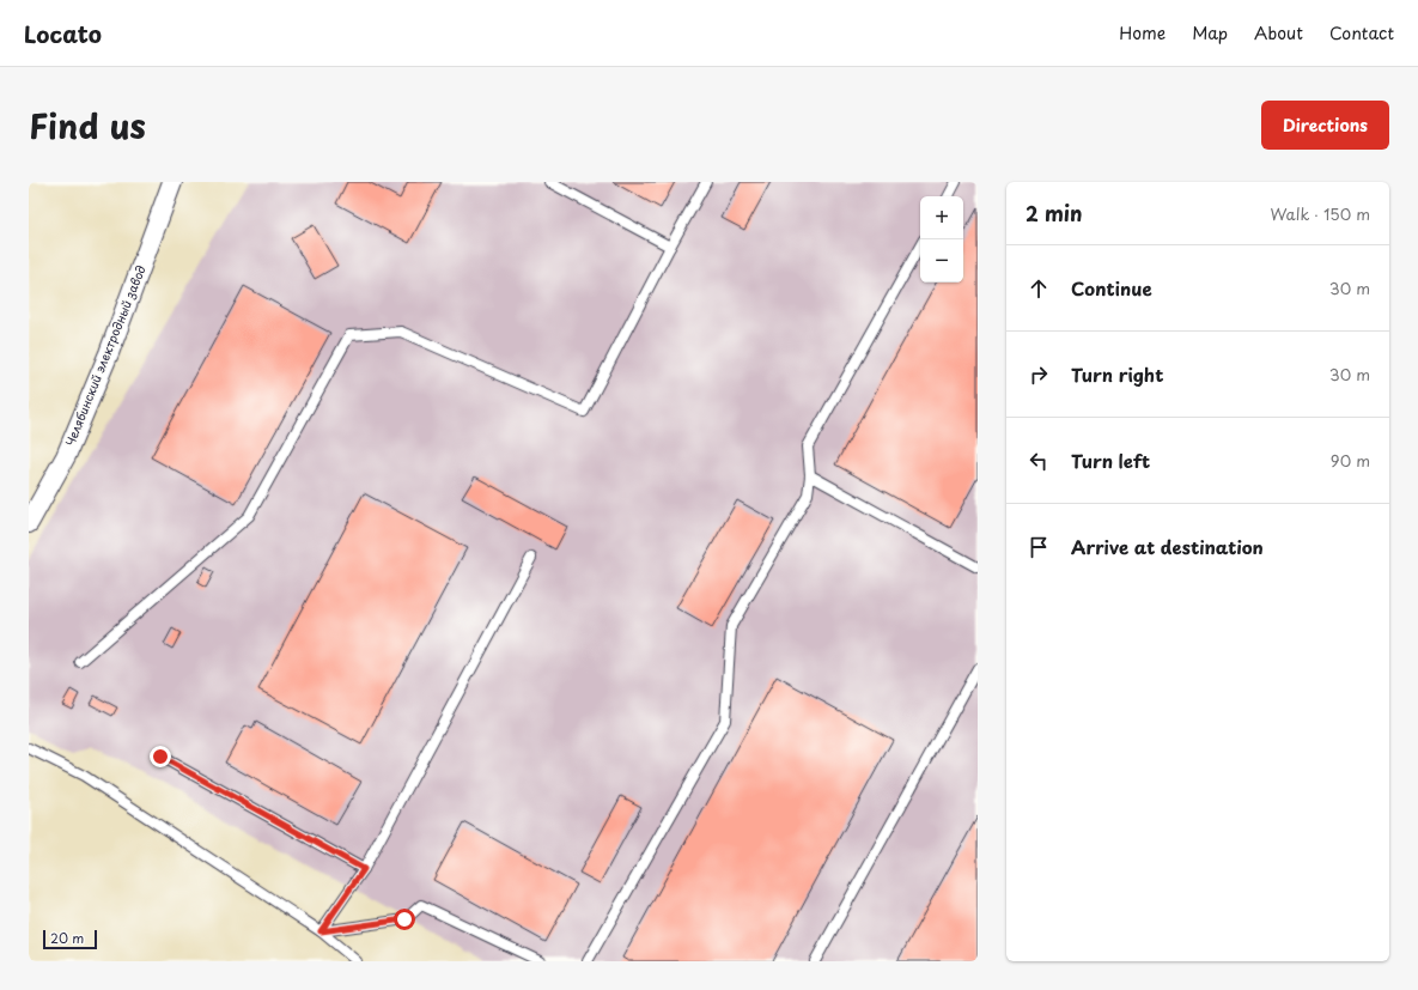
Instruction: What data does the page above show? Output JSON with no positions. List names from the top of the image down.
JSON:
{
  "streets": {
    "street": ["Челябинский электродный завод"]
  },
  "scale_bar": "20 m",
  "page": {
    "header": "Locato",
    "nav": [
      "Home",
      "Map",
      "About",
      "Contact"
    ],
    "title": "Find us",
    "buttons": "Directions",
    "heading": ["2 min", "Walk · 150 m"],
    "map_buttons": ["+", "−"],
    "list": [
      ["Continue", "30 m"],
      ["Turn right", "30 m"],
      ["Turn left", "90 m"],
      "Arrive at destination"
    ],
    "scale": "20 m"
  }
}
